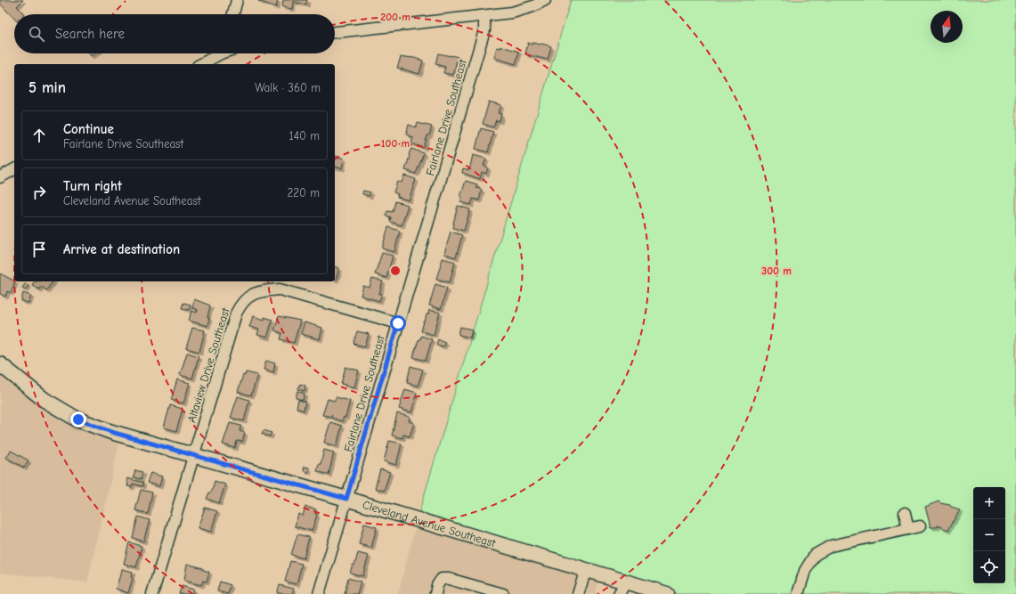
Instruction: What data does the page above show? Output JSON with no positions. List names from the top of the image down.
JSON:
{
  "streets": {
    "main road": ["Cleveland Avenue Southeast"],
    "street": ["Fairlane Drive Southeast", "Altaview Drive Southeast"]
  },
  "crossings": [
    ["Fairlane Drive Southeast", "Altaview Drive Southeast"],
    ["Fairlane Drive Southeast", "Cleveland Avenue Southeast"],
    ["Altaview Drive Southeast", "Cleveland Avenue Southeast"]
  ],
  "north": "top",
  "page": {
    "search": "Search here",
    "heading": ["5 min", "Walk · 360 m"],
    "list": [
      ["Continue", "Fairlane Drive Southeast", "140 m"],
      ["Turn right", "Cleveland Avenue Southeast", "220 m"],
      "Arrive at destination"
    ],
    "map_buttons": ["+", "−"]
  },
  "rings": ["200 m", "100 m", "300 m"]
}
